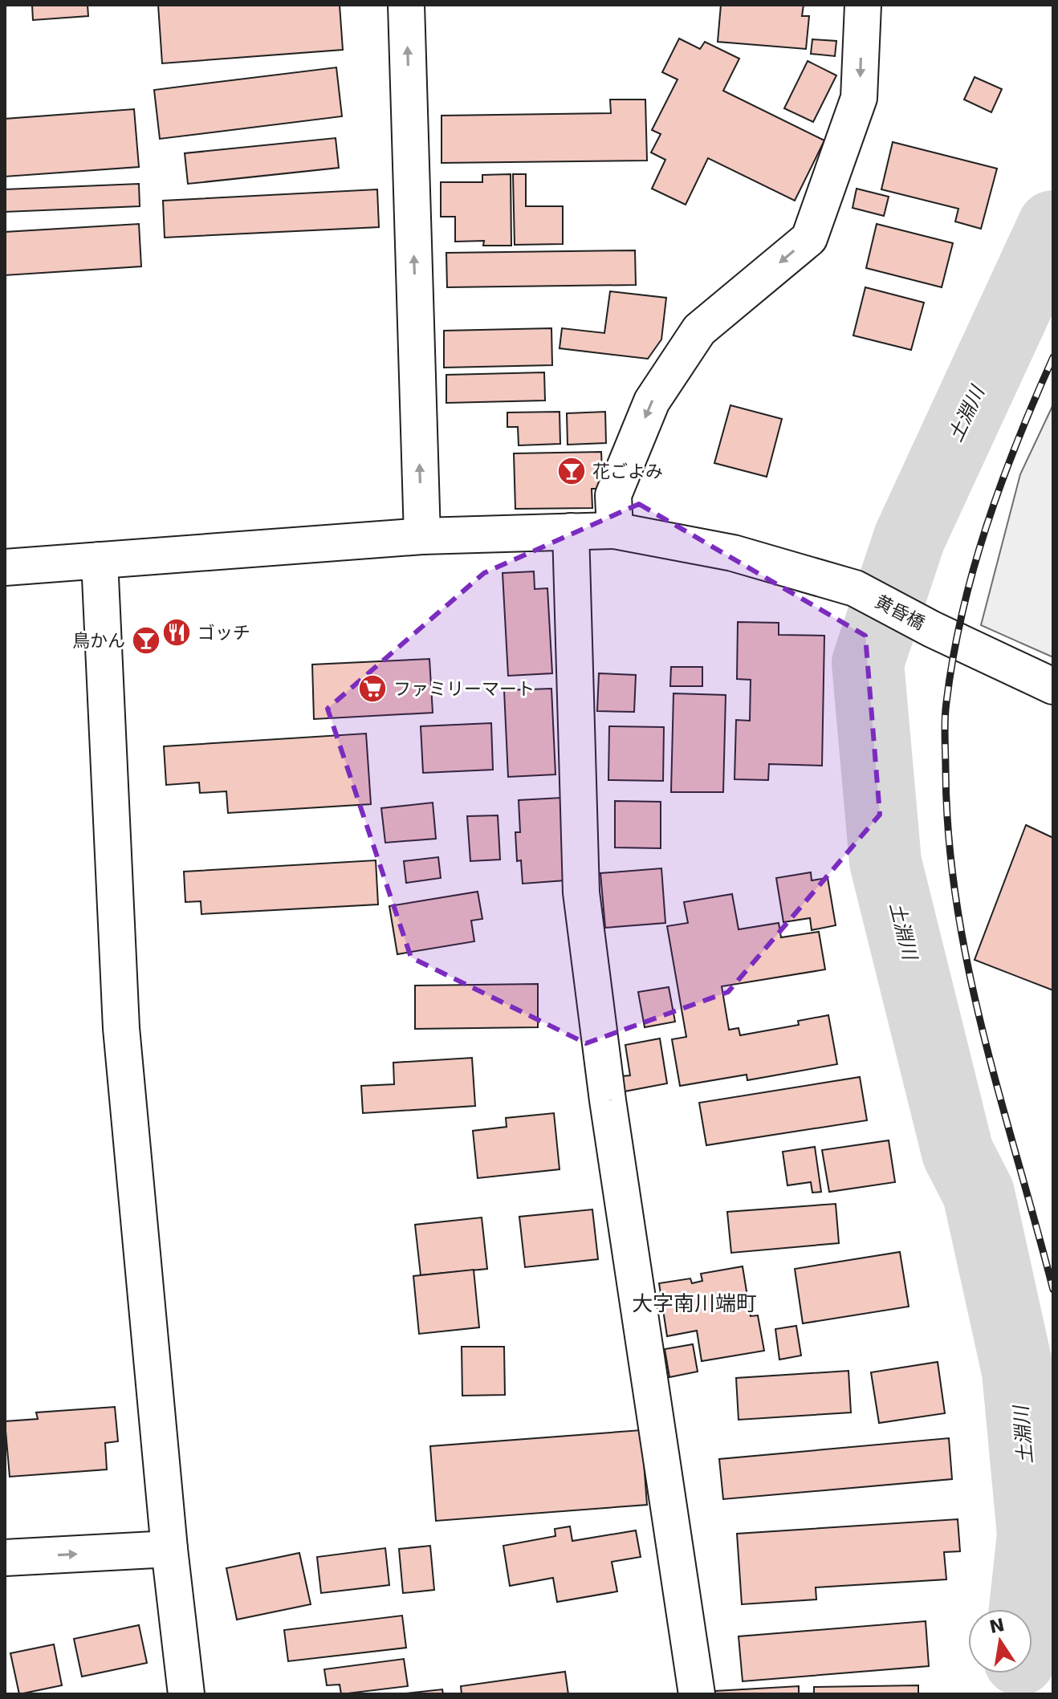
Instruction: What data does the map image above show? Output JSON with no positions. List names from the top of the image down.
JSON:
{
  "streets": {
    "street": ["黄昏橋"]
  },
  "districts": ["大字南川端町"],
  "water": ["土淵川"],
  "places": {
    "bar": ["花ごよみ", "鳥かん"],
    "restaurant": ["ゴッチ"],
    "supermarket": ["ファミリーマート"]
  },
  "north": "top"
}
